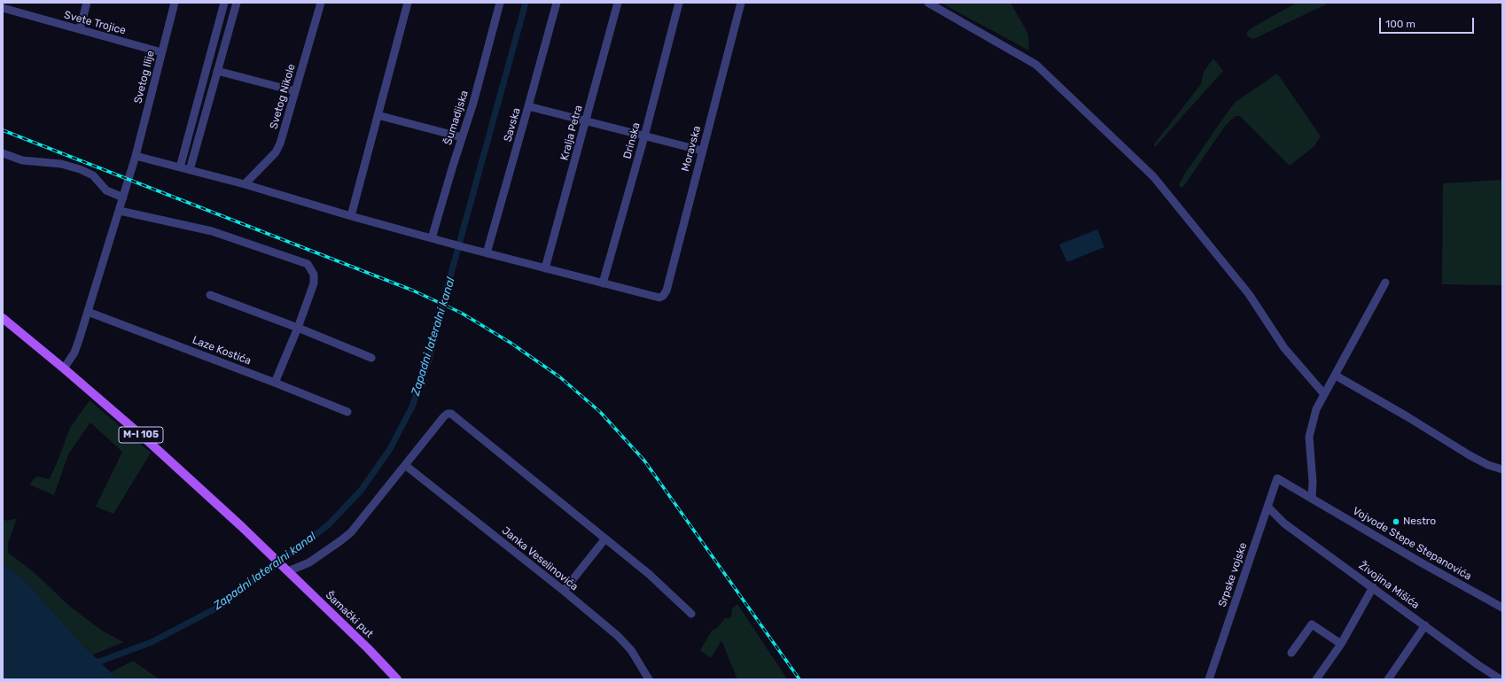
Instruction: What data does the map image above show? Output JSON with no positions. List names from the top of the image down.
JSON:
{
  "streets": {
    "main road": ["M-I 105", "Šamački put"],
    "street": [
      "Svete Trojice",
      "Svetog Ilije",
      "Svetog Nikole",
      "Šumadijska",
      "Savska",
      "Kralja Petra",
      "Drinska",
      "Moravska",
      "Laze Kostića",
      "Vojvode Stepe Stepanovića",
      "Janka Veselinovića",
      "Srpske vojske",
      "Živojina Mišića"
    ]
  },
  "crossings": [
    ["Svete Trojice", "Svetog Ilije"],
    ["Svetog Ilije", "Laze Kostića"],
    ["Svetog Ilije", "M-I 105"],
    ["Drinska", "Moravska"],
    ["M-I 105", "Šamački put"],
    ["Vojvode Stepe Stepanovića", "Srpske vojske"],
    ["Srpske vojske", "Živojina Mišića"]
  ],
  "water": ["Zapadni lateralni kanal"],
  "places": ["Nestro"],
  "scale_bar": "100 m"
}
